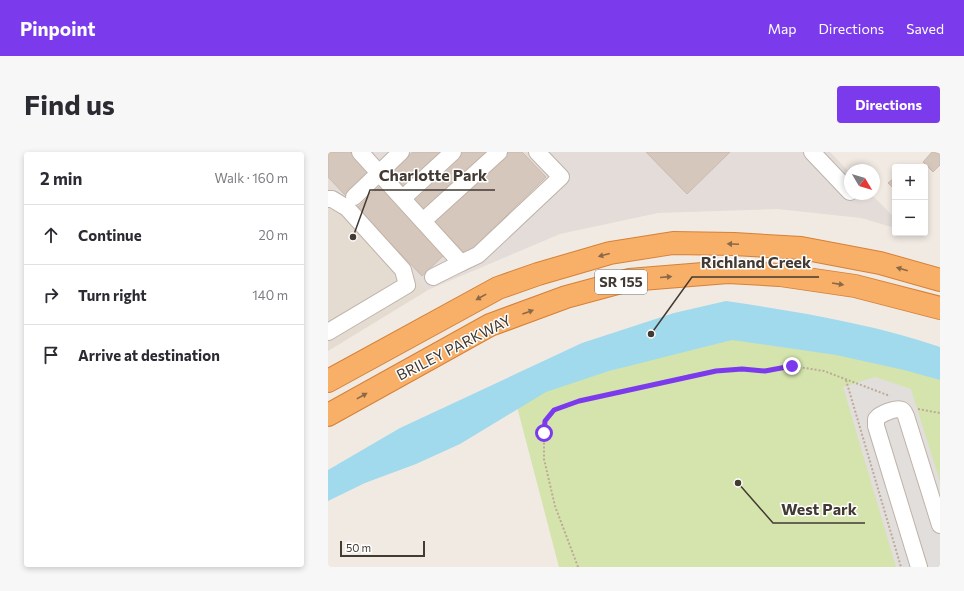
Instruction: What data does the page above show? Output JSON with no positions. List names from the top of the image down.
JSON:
{
  "streets": {
    "highway": ["SR 155", "BRILEY PARKWAY"]
  },
  "places": ["Charlotte Park", "Richland Creek", "West Park"],
  "scale_bar": "50 m",
  "north": "bottom right",
  "page": {
    "header": "Pinpoint",
    "nav": ["Map", "Directions", "Saved"],
    "buttons": "Directions",
    "title": "Find us",
    "heading": ["2 min", "Walk · 160 m"],
    "map_buttons": ["+", "−"],
    "list": [
      ["Continue", "20 m"],
      ["Turn right", "140 m"],
      "Arrive at destination"
    ],
    "scale": "50 m"
  }
}
